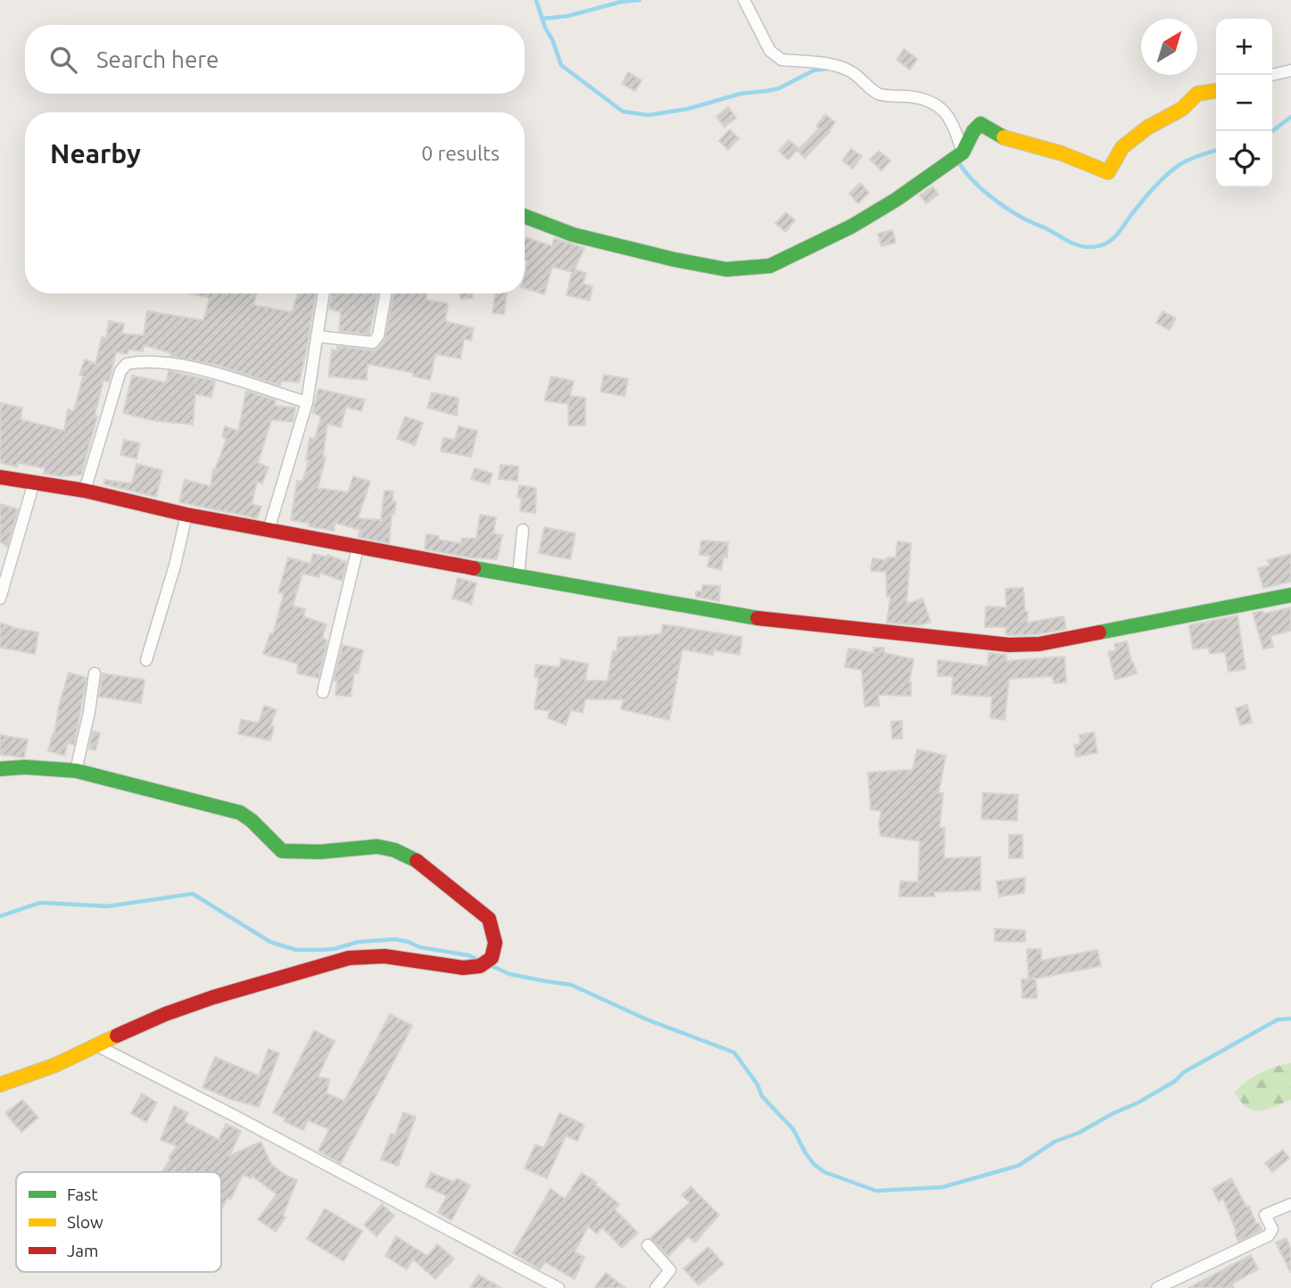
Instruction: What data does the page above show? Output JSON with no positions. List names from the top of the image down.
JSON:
{
  "legend": ["Fast", "Slow", "Jam"],
  "north": "top right",
  "page": {
    "map_buttons": ["+", "−"],
    "search": "Search here",
    "heading": ["Nearby", "0 results"]
  }
}
